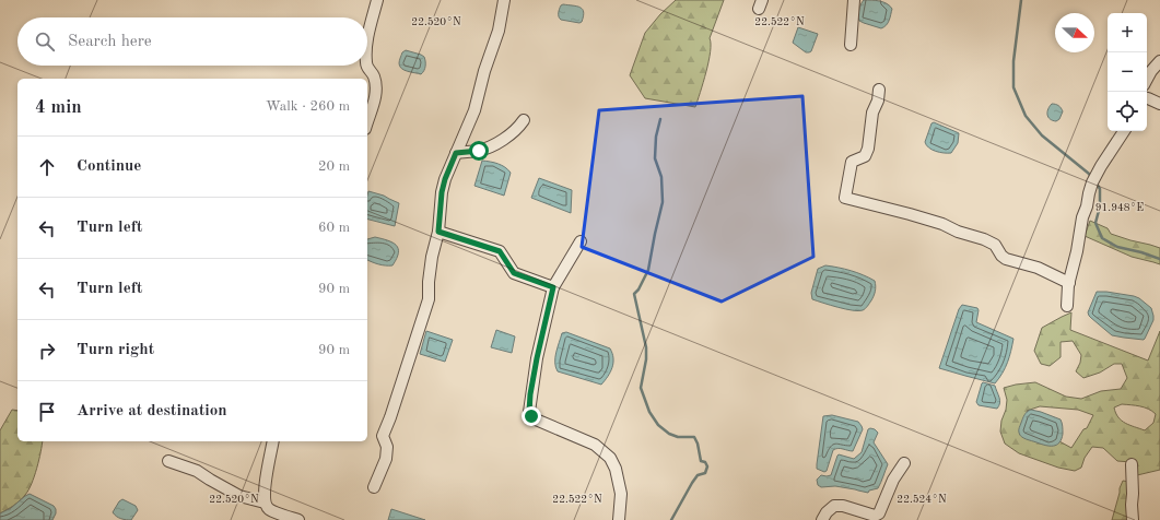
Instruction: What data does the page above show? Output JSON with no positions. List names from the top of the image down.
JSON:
{
  "north": "right",
  "page": {
    "map_buttons": ["+", "−"],
    "search": "Search here",
    "heading": ["4 min", "Walk · 260 m"],
    "list": [
      ["Continue", "20 m"],
      ["Turn left", "60 m"],
      ["Turn left", "90 m"],
      ["Turn right", "90 m"],
      "Arrive at destination"
    ]
  },
  "coordinates": [
    "22.520°N",
    "22.522°N",
    "91.948°E",
    "22.524°N"
  ]
}
